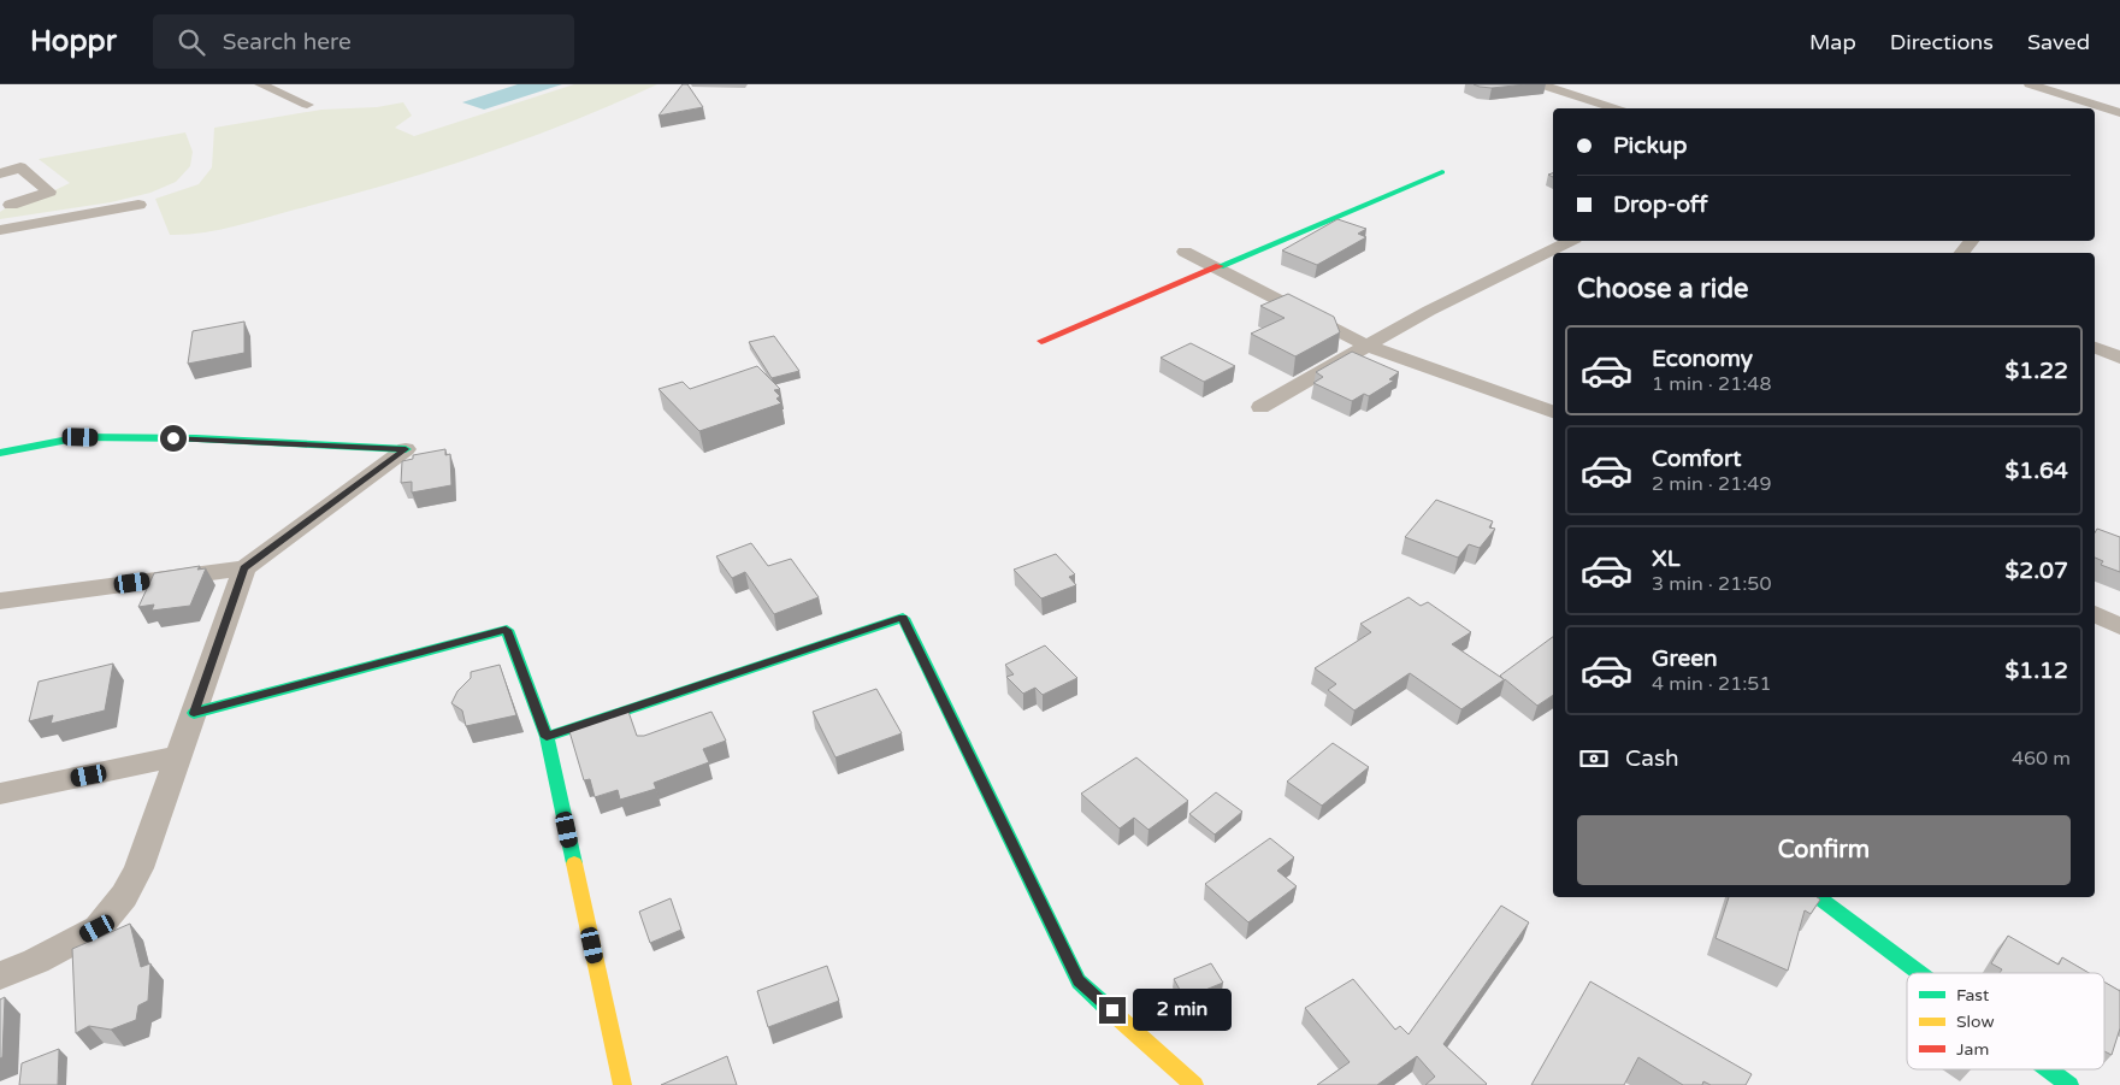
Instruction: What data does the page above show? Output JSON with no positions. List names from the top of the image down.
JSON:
{
  "legend": ["Fast", "Slow", "Jam"],
  "page": {
    "header": "Hoppr",
    "search": "Search here",
    "nav": ["Map", "Directions", "Saved"],
    "banner": ["Pickup", "Drop-off"],
    "heading": "Choose a ride",
    "list": [
      {
        "name": "Economy",
        "note": "1 min · 21:48",
        "value": "$1.22"
      },
      {
        "name": "Comfort",
        "note": "2 min · 21:49",
        "value": "$1.64"
      },
      {
        "name": "XL",
        "note": "3 min · 21:50",
        "value": "$2.07"
      },
      {
        "name": "Green",
        "note": "4 min · 21:51",
        "value": "$1.12"
      }
    ],
    "pay": ["Cash", "460 m"],
    "buttons": "Confirm",
    "bubble": "2 min"
  }
}
